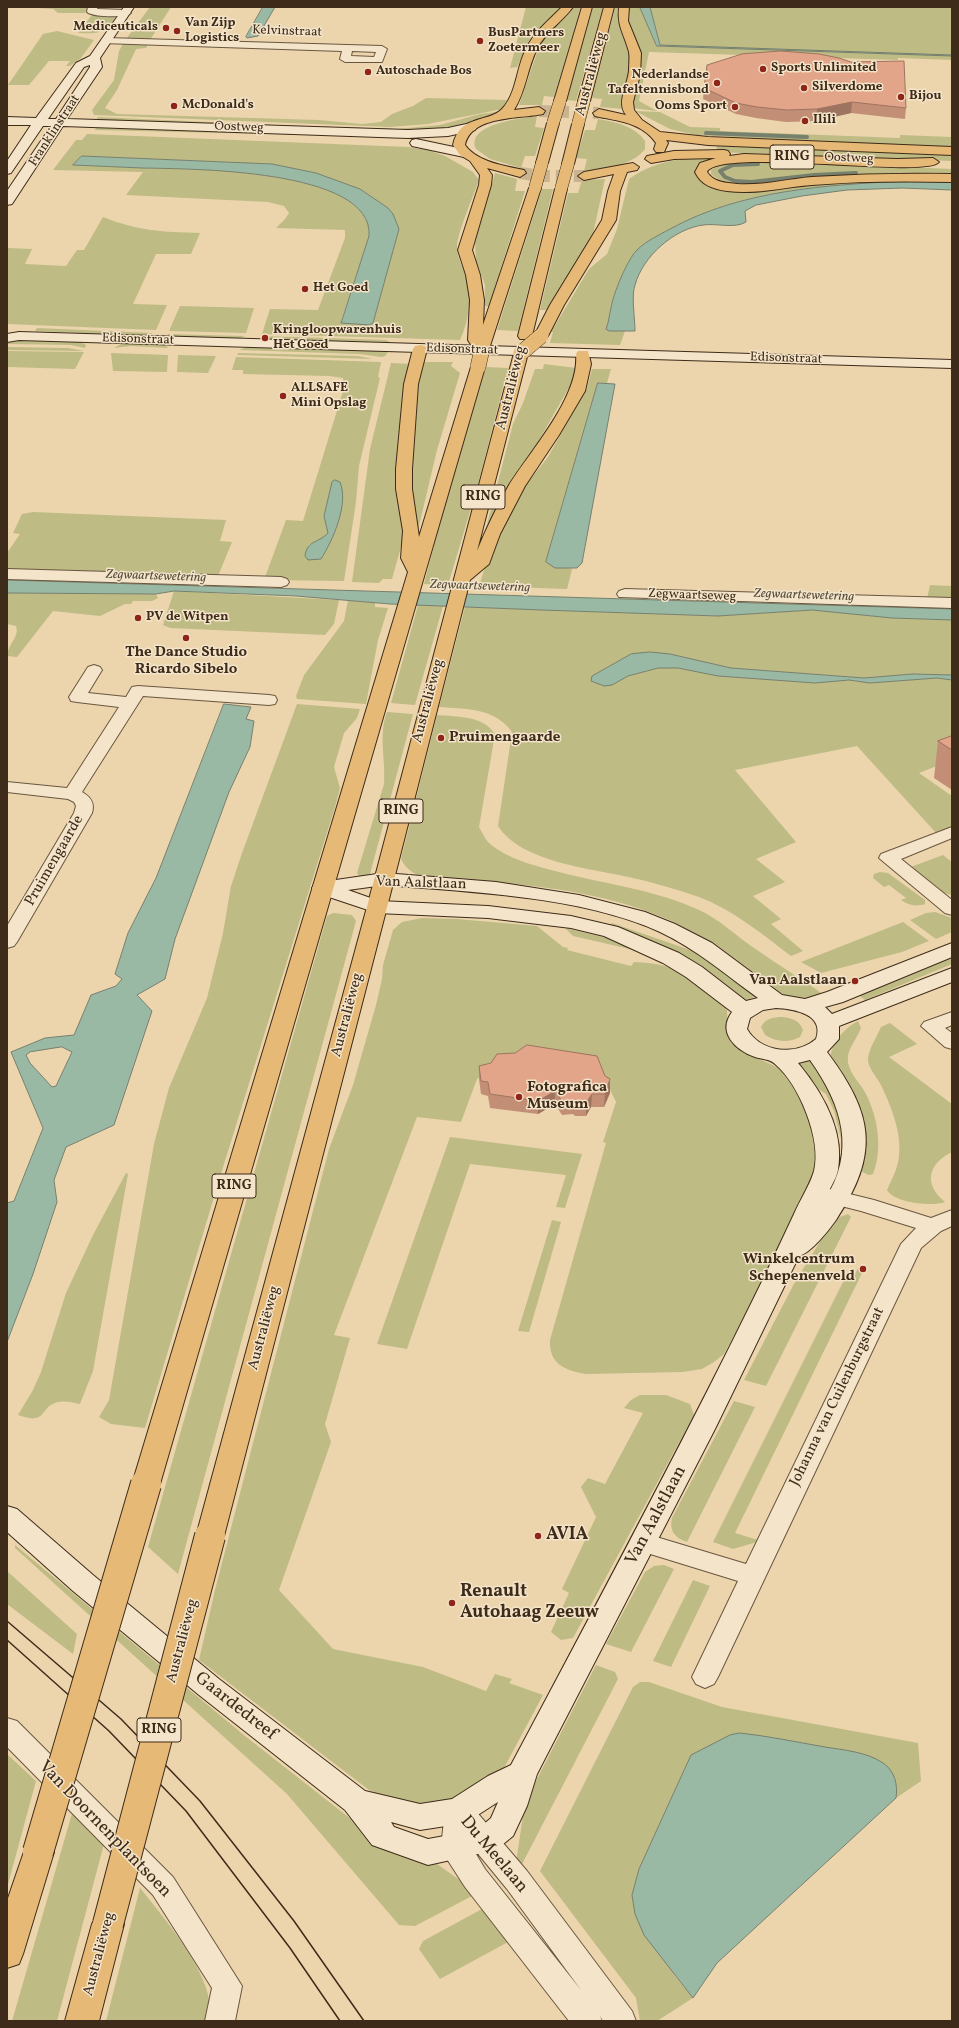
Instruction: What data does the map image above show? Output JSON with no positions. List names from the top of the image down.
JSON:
{
  "streets": {
    "main road": ["Australiëweg", "Oostweg", "RING"],
    "street": [
      "Kelvinstraat",
      "Franklinstraat",
      "Edisonstraat",
      "Zegwaartseweg",
      "Pruimengaarde",
      "Van Aalstlaan",
      "Johanna van Cuilenburgstraat",
      "Gaardedreef",
      "Van Doornenplantsoen",
      "Du Meelaan"
    ]
  },
  "crossings": [
    ["Kelvinstraat", "Franklinstraat"],
    ["Australiëweg", "RING"],
    ["Australiëweg", "Van Aalstlaan"],
    ["Oostweg", "Franklinstraat"],
    ["Oostweg", "RING"],
    ["RING", "Van Aalstlaan"],
    ["Van Aalstlaan", "Johanna van Cuilenburgstraat"],
    ["Van Aalstlaan", "Gaardedreef"],
    ["Van Aalstlaan", "Du Meelaan"],
    ["Gaardedreef", "Du Meelaan"]
  ],
  "water": ["Zegwaartsewetering"],
  "places": [
    "Mediceuticals",
    "Van Zijp Logistics",
    "BusPartners Zoetermeer",
    "Sports Unlimited",
    "Autoschade Bos",
    "Nederlandse Tafeltennisbond",
    "Silverdome",
    "Bijou",
    "McDonald's",
    "Ooms Sport",
    "Ilili",
    "Het Goed",
    "Kringloopwarenhuis Het Goed",
    "ALLSAFE Mini Opslag",
    "PV de Witpen",
    "The Dance Studio Ricardo Sibelo",
    "Pruimengaarde",
    "Van Aalstlaan",
    "Fotografica Museum",
    "Winkelcentrum Schepenenveld",
    "AVIA",
    "Renault Autohaag Zeeuw"
  ]
}
